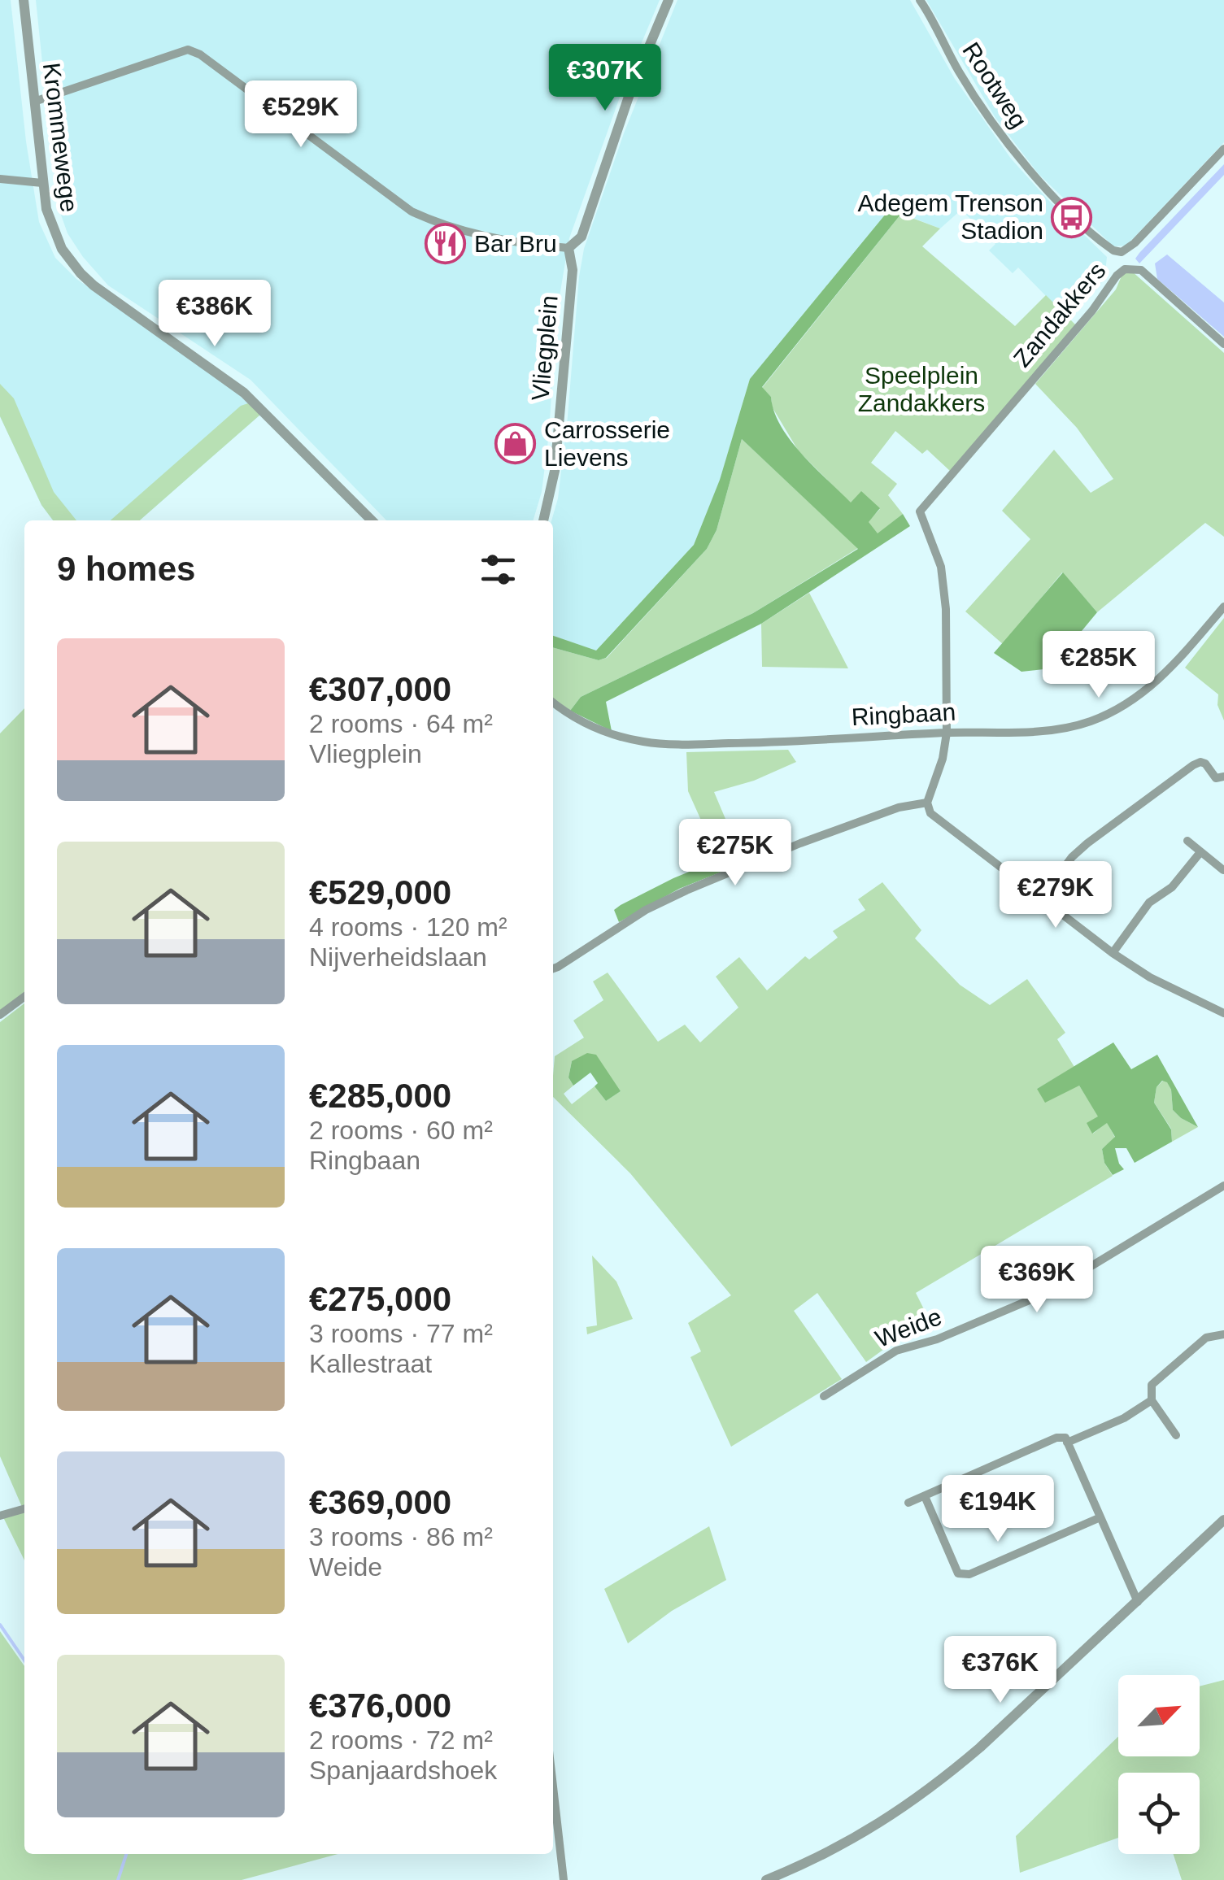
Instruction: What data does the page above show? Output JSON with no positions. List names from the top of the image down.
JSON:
{
  "streets": {
    "street": [
      "Rootweg",
      "Krommewege",
      "Zandakkers",
      "Vliegplein",
      "Ringbaan",
      "Weide"
    ]
  },
  "crossings": [
    ["Zandakkers", "Ringbaan"]
  ],
  "parks": ["Speelplein Zandakkers"],
  "places": {
    "bus stop": ["Adegem Trenson Stadion"],
    "restaurant": ["Bar Bru"],
    "shop": ["Carrosserie Lievens"]
  },
  "north": "top right",
  "page": {
    "price": [
      "€307K",
      "€529K",
      "€386K",
      "€285K",
      "€275K",
      "€279K",
      "€369K",
      "€194K",
      "€376K"
    ],
    "heading": "9 homes",
    "list": [
      {
        "name": "€307,000",
        "note": "2 rooms · 64 m² · Vliegplein"
      },
      {
        "name": "€529,000",
        "note": "4 rooms · 120 m² · Nijverheidslaan"
      },
      {
        "name": "€285,000",
        "note": "2 rooms · 60 m² · Ringbaan"
      },
      {
        "name": "€275,000",
        "note": "3 rooms · 77 m² · Kallestraat"
      },
      {
        "name": "€369,000",
        "note": "3 rooms · 86 m² · Weide"
      },
      {
        "name": "€376,000",
        "note": "2 rooms · 72 m² · Spanjaardshoek"
      }
    ]
  }
}
